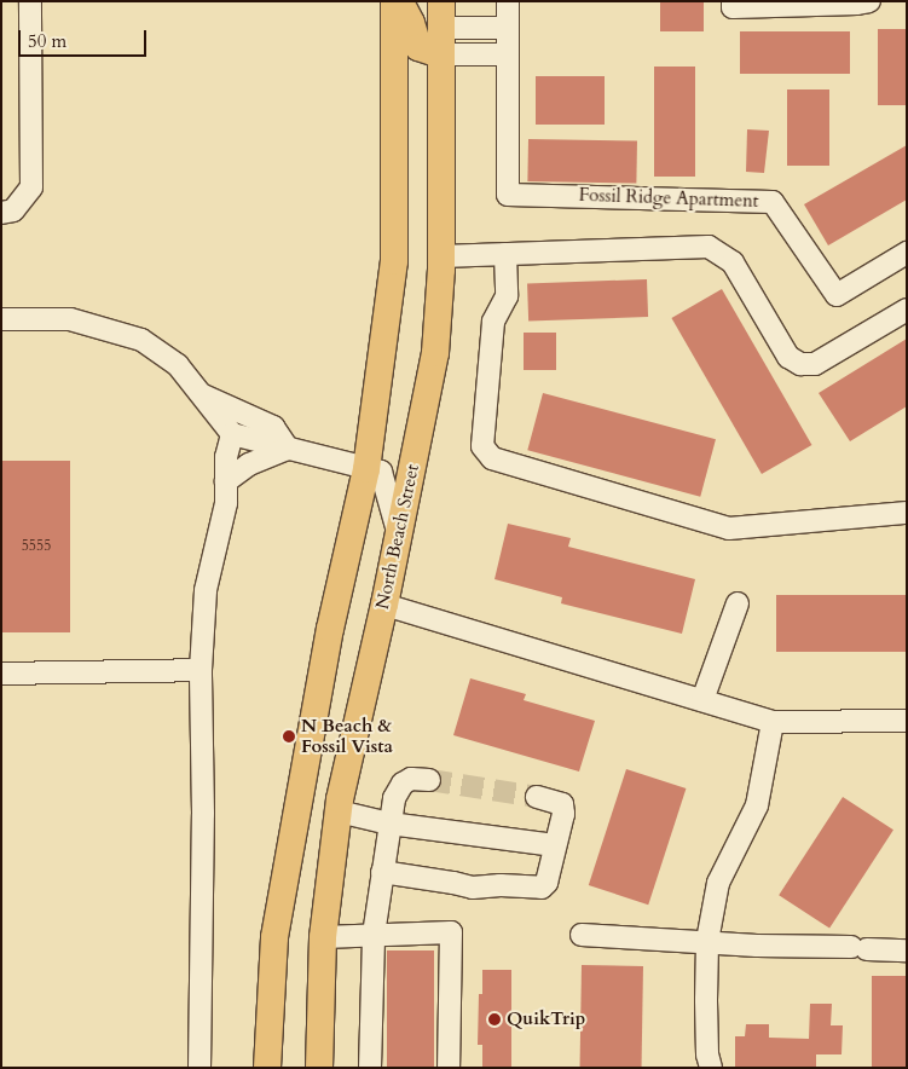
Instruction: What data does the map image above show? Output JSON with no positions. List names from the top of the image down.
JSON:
{
  "streets": {
    "main road": ["North Beach Street"],
    "lane": ["Fossil Ridge Apartment"]
  },
  "places": ["N Beach & Fossil Vista", "QuikTrip"],
  "house_numbers": ["5555"],
  "scale_bar": "50 m"
}
